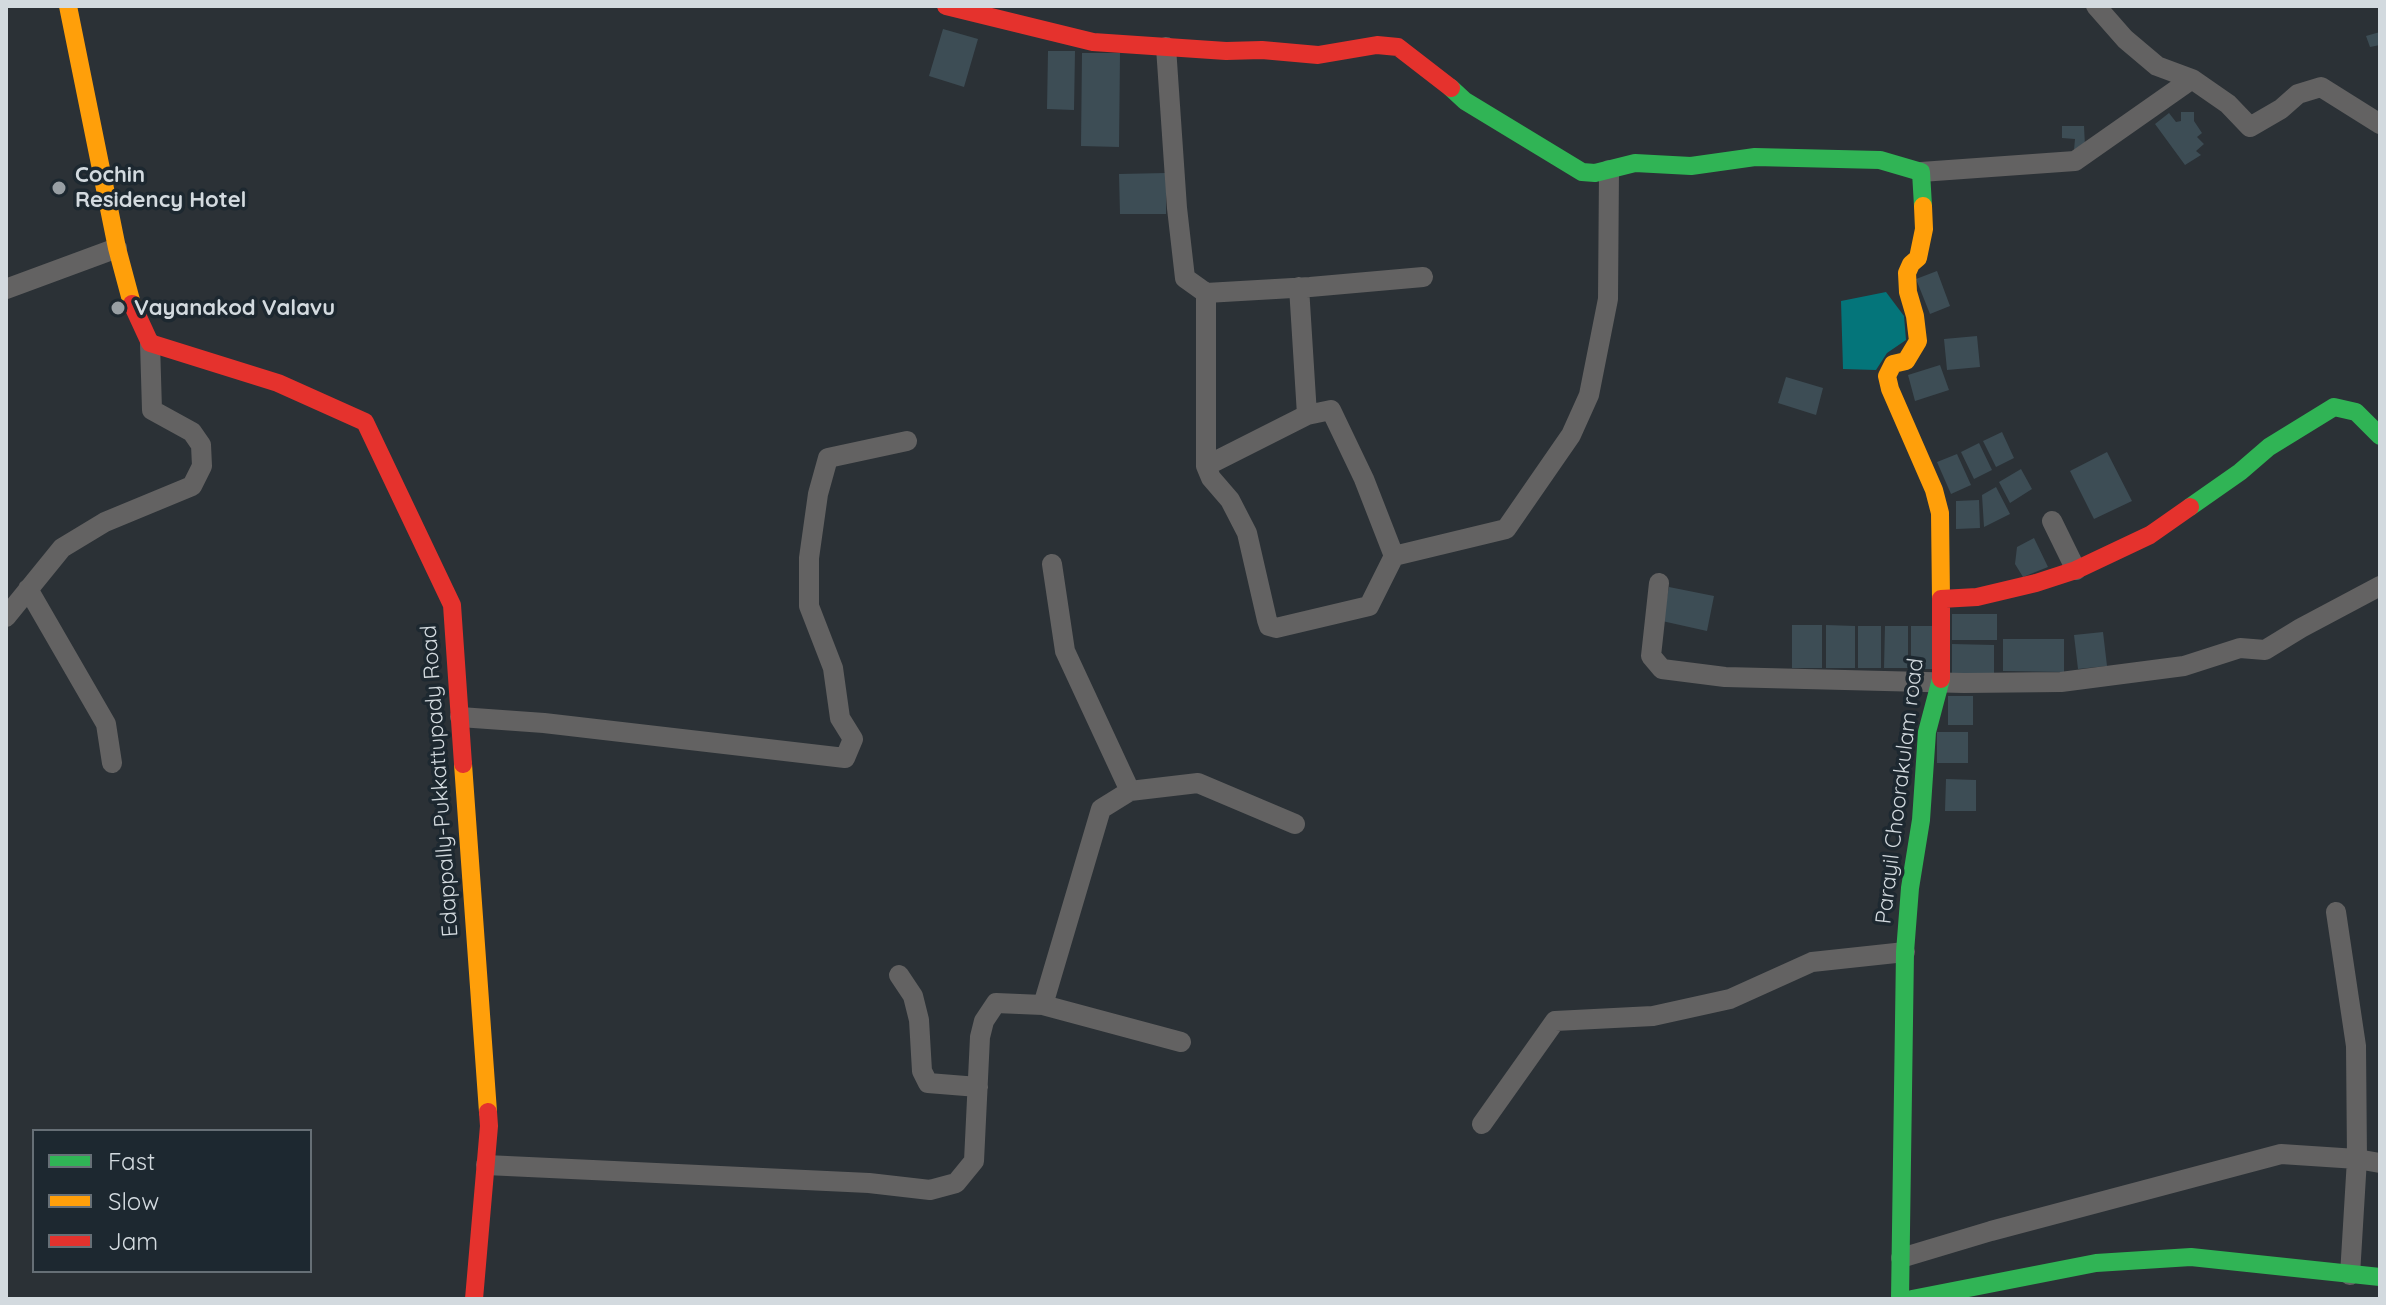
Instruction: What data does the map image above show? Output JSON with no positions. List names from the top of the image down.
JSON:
{
  "streets": {
    "street": ["Edappally-Pukkattupady Road", "Parayil Choorakulam road"]
  },
  "places": ["Cochin Residency Hotel", "Vayanakod Valavu"],
  "legend": ["Fast", "Slow", "Jam"]
}
